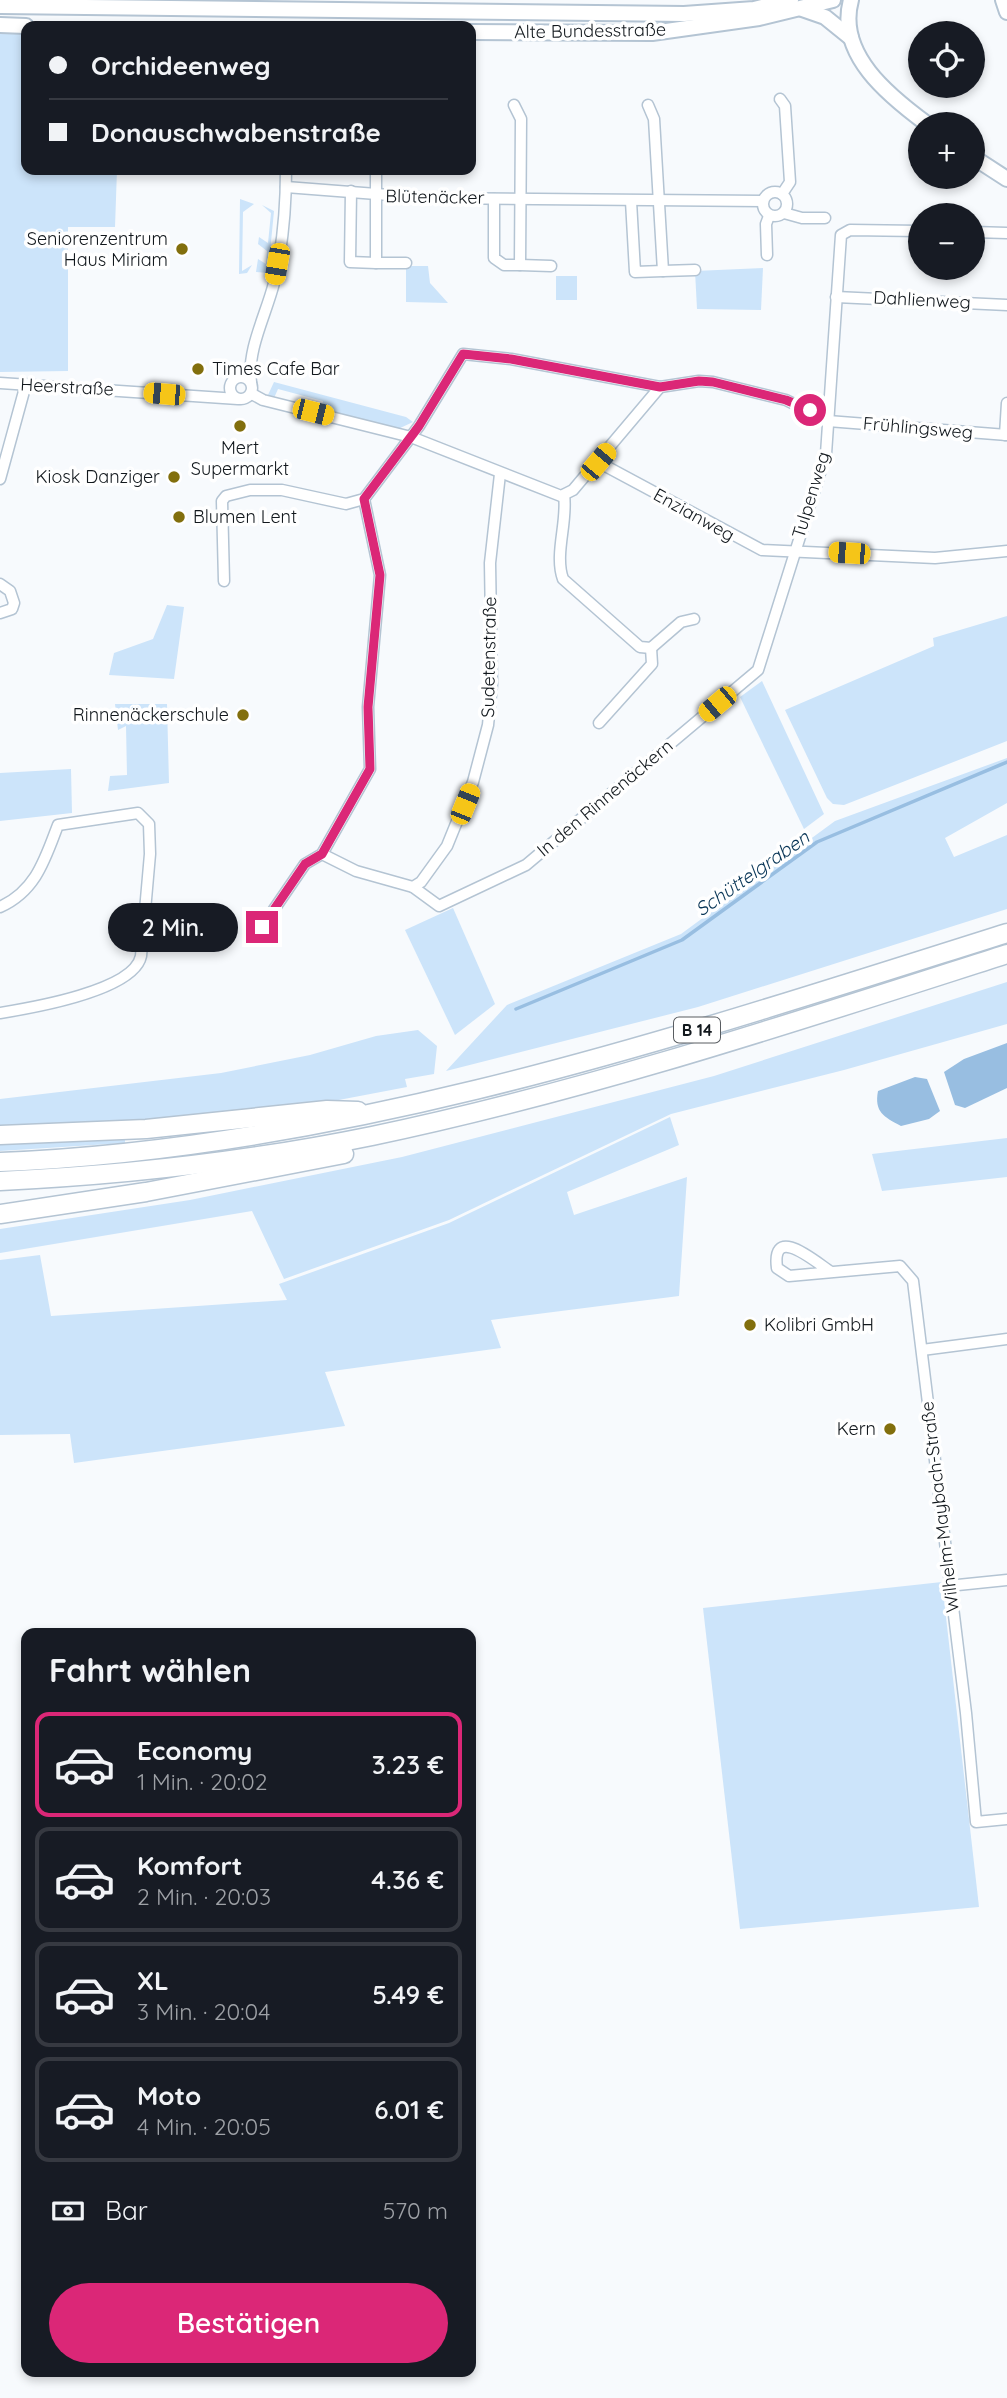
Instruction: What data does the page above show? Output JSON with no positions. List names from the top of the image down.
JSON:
{
  "streets": {
    "highway": ["B 14"],
    "main road": ["Alte Bundesstraße"],
    "street": [
      "Blütenäcker",
      "Dahlienweg",
      "Heerstraße",
      "Frühlingsweg",
      "Tulpenweg",
      "Enzianweg",
      "Sudetenstraße",
      "In den Rinnenäckern",
      "Wilhelm-Maybach-Straße"
    ]
  },
  "crossings": [
    ["Dahlienweg", "Tulpenweg"],
    ["Frühlingsweg", "Tulpenweg"],
    ["Tulpenweg", "Enzianweg"],
    ["Tulpenweg", "In den Rinnenäckern"],
    ["Sudetenstraße", "In den Rinnenäckern"]
  ],
  "water": ["Schüttelgraben"],
  "places": [
    "Seniorenzentrum Haus Miriam",
    "Times Cafe Bar",
    "Mert Supermarkt",
    "Kiosk Danziger",
    "Blumen Lent",
    "Rinnenäckerschule",
    "Kolibri GmbH",
    "Kern"
  ],
  "page": {
    "map_buttons": ["+", "−"],
    "banner": ["Orchideenweg", "Donauschwabenstraße"],
    "bubble": "2 Min.",
    "heading": "Fahrt wählen",
    "list": [
      {
        "name": "Economy",
        "note": "1 Min. · 20:02",
        "value": "3.23 €"
      },
      {
        "name": "Komfort",
        "note": "2 Min. · 20:03",
        "value": "4.36 €"
      },
      {
        "name": "XL",
        "note": "3 Min. · 20:04",
        "value": "5.49 €"
      },
      {
        "name": "Moto",
        "note": "4 Min. · 20:05",
        "value": "6.01 €"
      }
    ],
    "pay": ["Bar", "570 m"],
    "buttons": "Bestätigen"
  }
}
